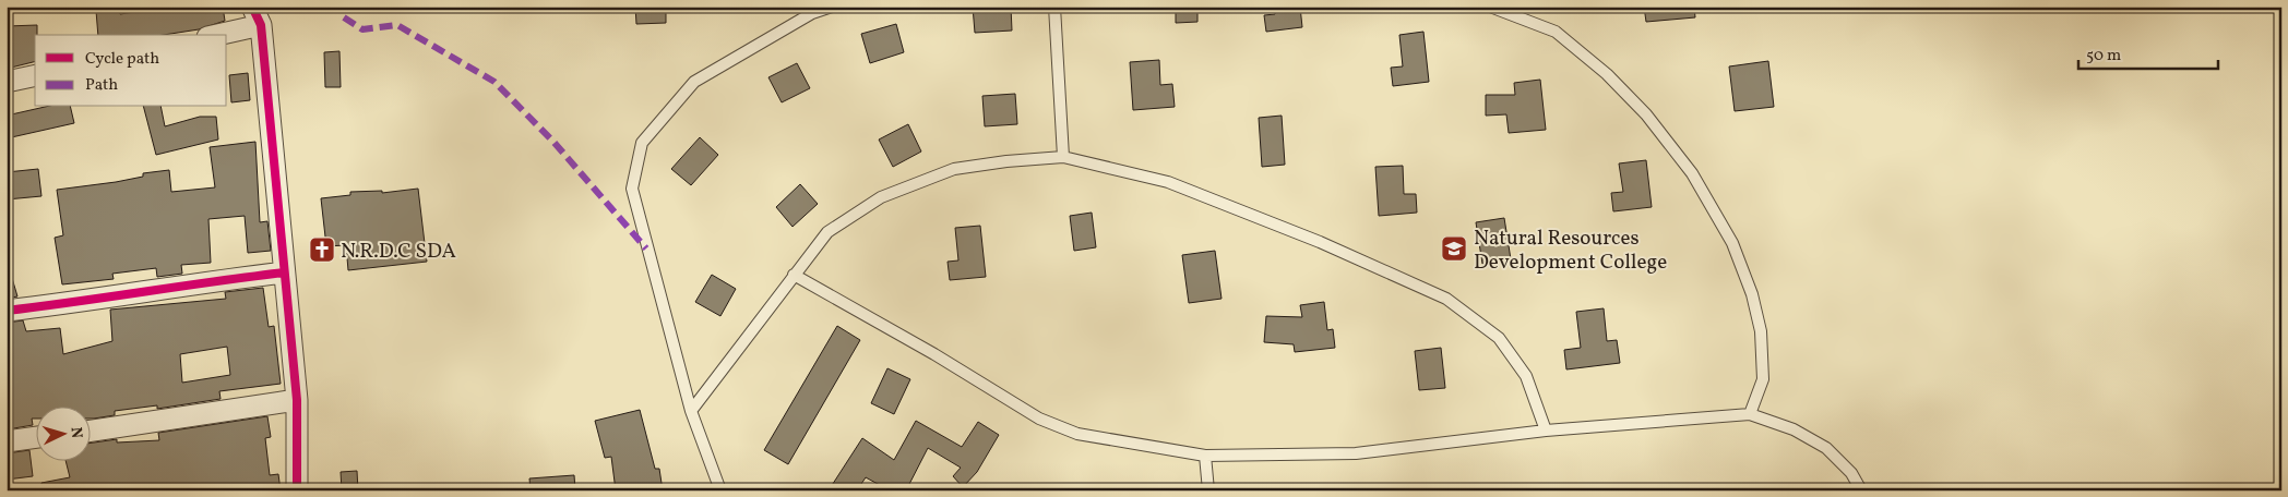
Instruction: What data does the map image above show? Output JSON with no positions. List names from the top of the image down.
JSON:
{
  "places": {
    "school or university": ["Natural Resources Development College"],
    "church": ["N.R.D.C SDA"]
  },
  "legend": ["Cycle path", "Path"],
  "scale_bar": "50 m",
  "north": "right"
}
